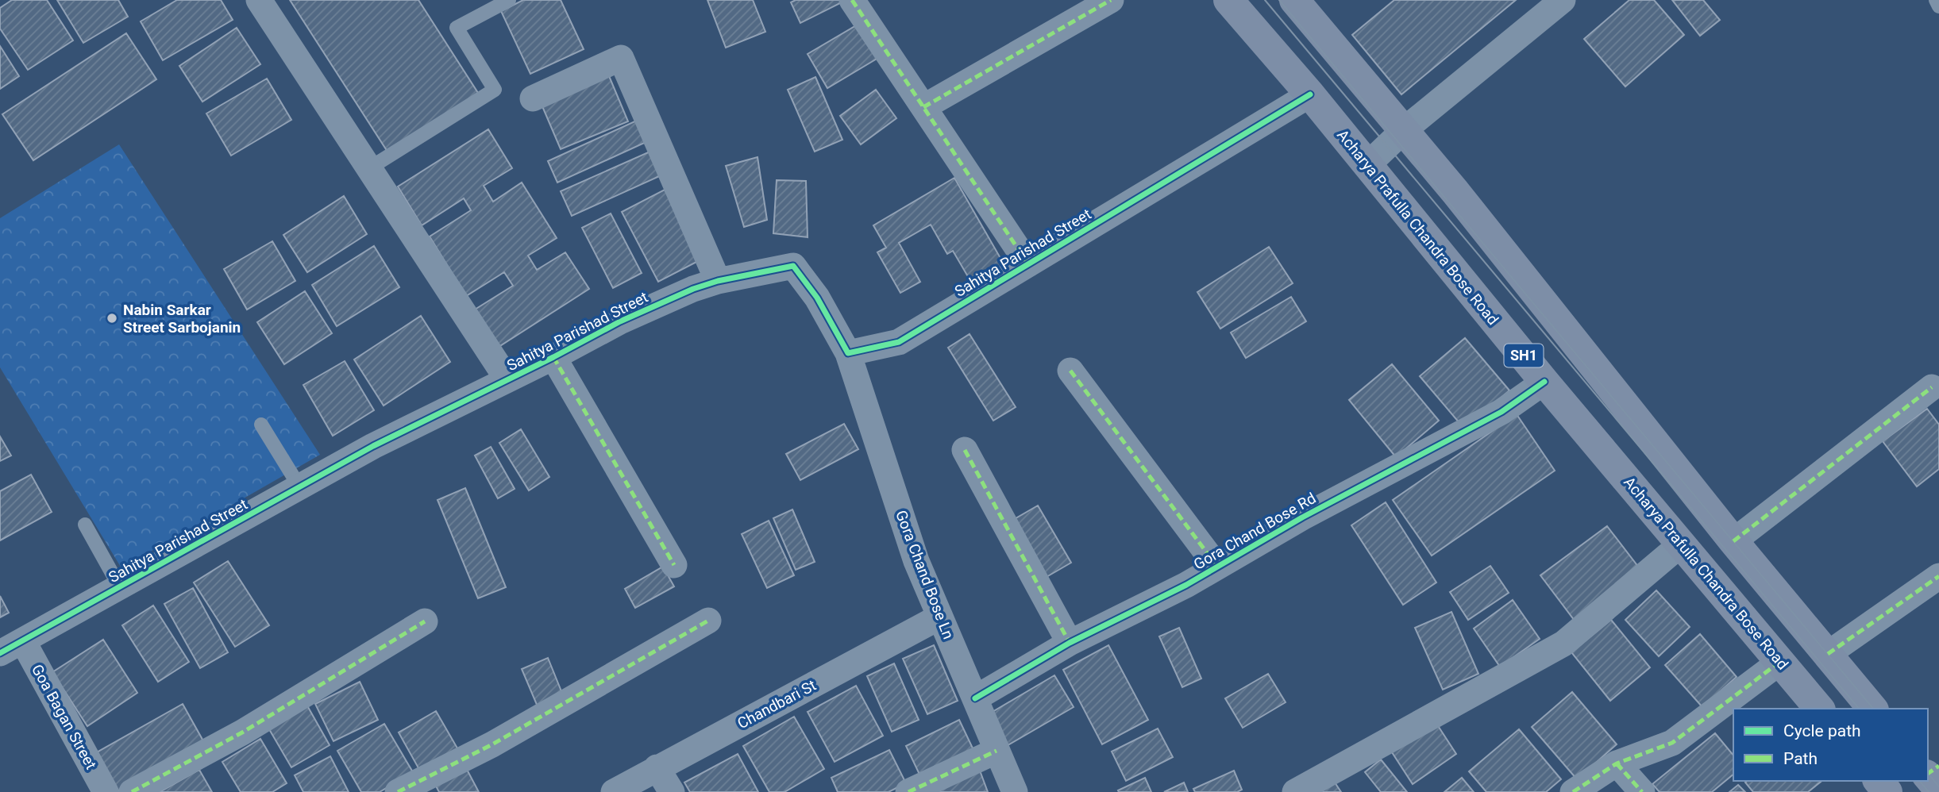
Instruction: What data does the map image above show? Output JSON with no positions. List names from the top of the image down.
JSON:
{
  "streets": {
    "main road": ["Acharya Prafulla Chandra Bose Road", "SH1"],
    "street": [
      "Sahitya Parishad Street",
      "Gora Chand Bose Rd",
      "Gora Chand Bose Ln",
      "Chandbari St",
      "Goa Bagan Street"
    ]
  },
  "crossings": [
    ["Acharya Prafulla Chandra Bose Road", "Sahitya Parishad Street"],
    ["Acharya Prafulla Chandra Bose Road", "Gora Chand Bose Rd"],
    ["Sahitya Parishad Street", "Gora Chand Bose Ln"],
    ["Sahitya Parishad Street", "Goa Bagan Street"],
    ["Gora Chand Bose Rd", "Gora Chand Bose Ln"],
    ["Gora Chand Bose Ln", "Chandbari St"]
  ],
  "places": ["Nabin Sarkar Street Sarbojanin"],
  "legend": ["Cycle path", "Path"]
}
